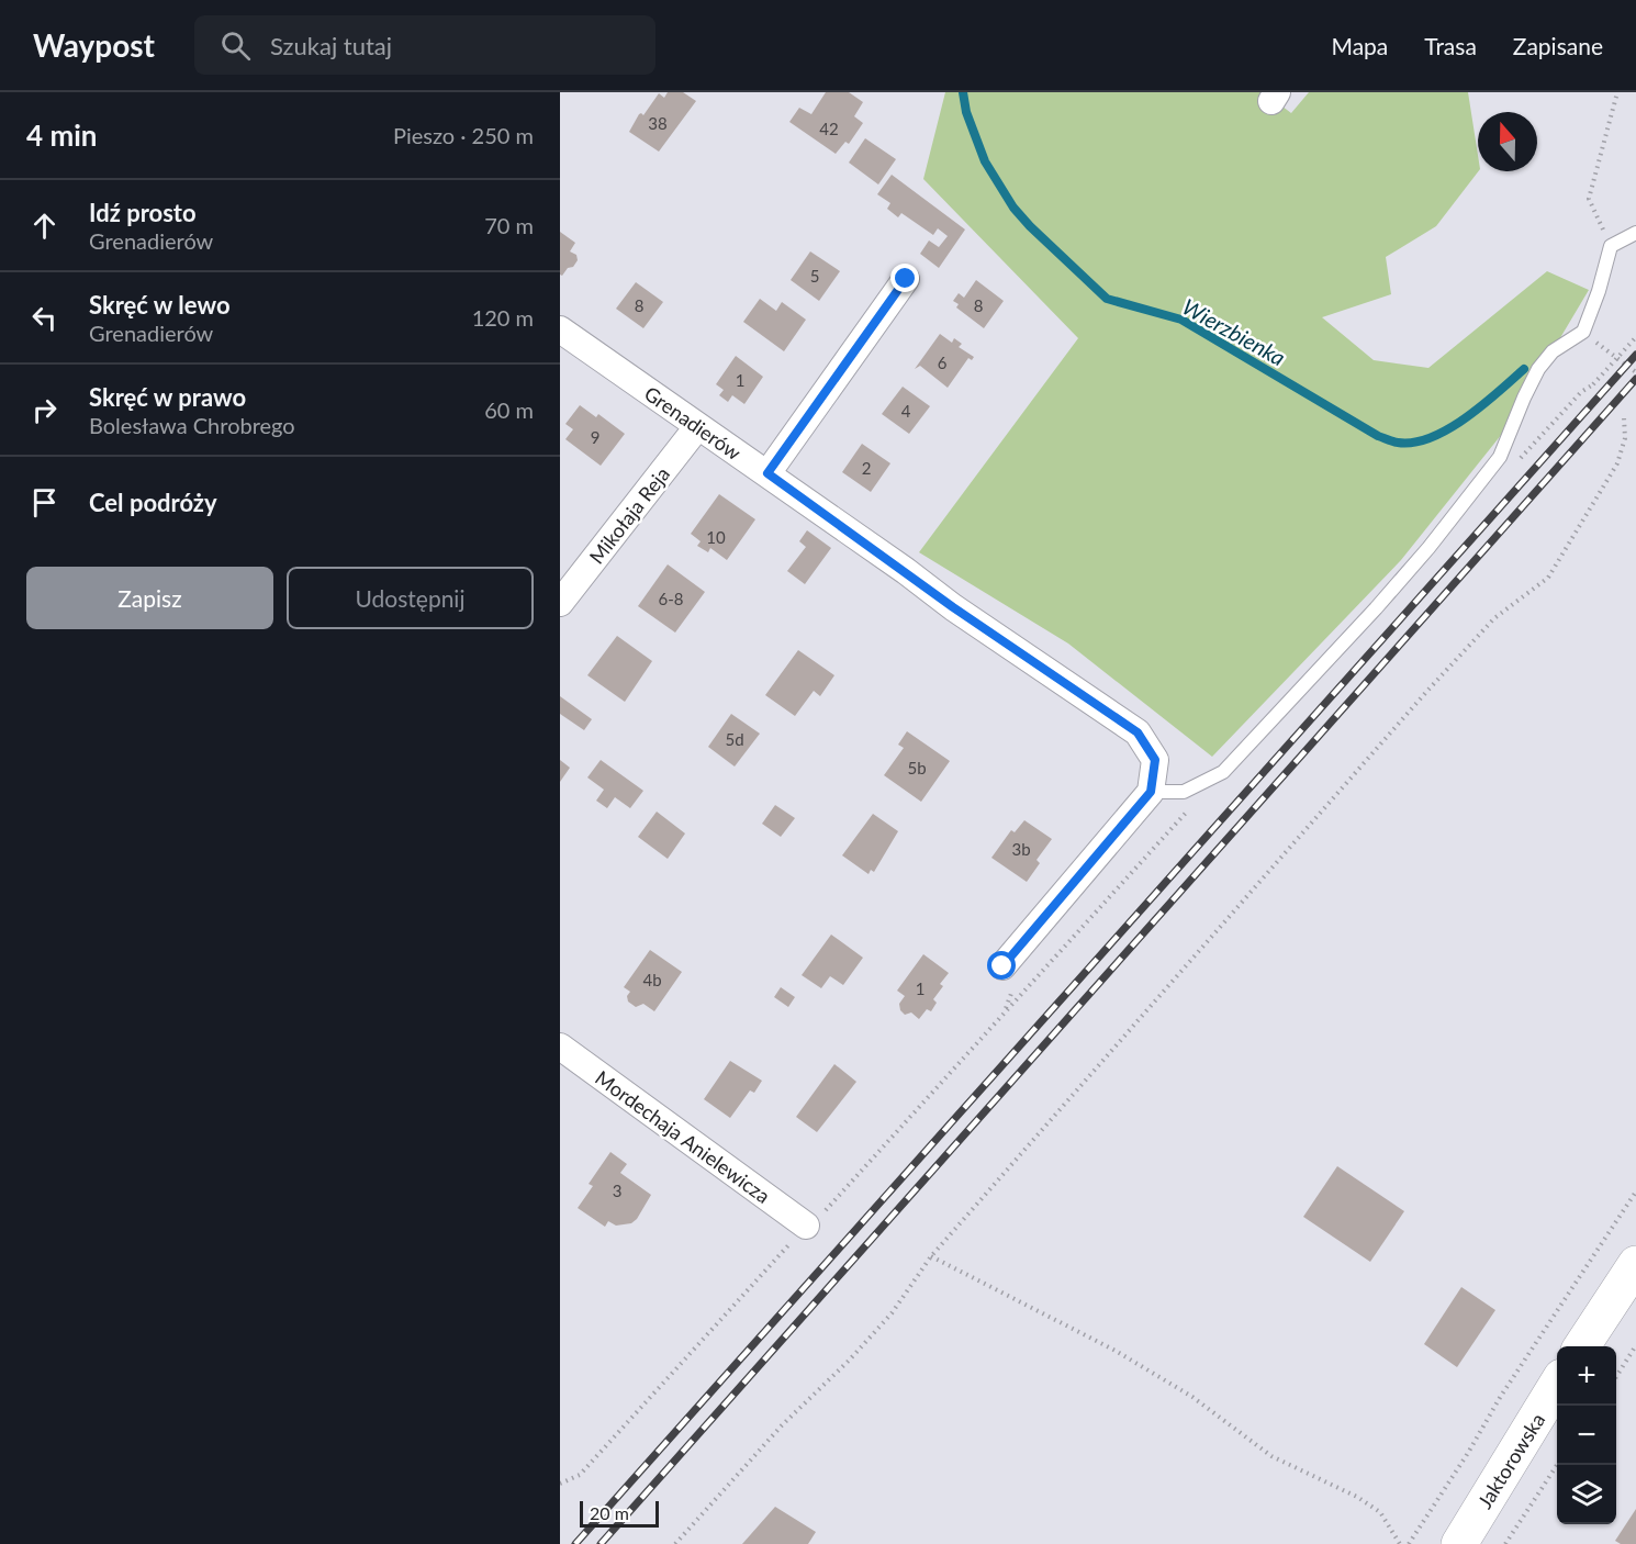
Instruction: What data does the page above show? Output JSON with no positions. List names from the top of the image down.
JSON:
{
  "streets": {
    "main road": ["Jaktorowska"],
    "street": ["Grenadierów", "Mikołaja Reja", "Mordechaja Anielewicza"]
  },
  "crossings": [
    ["Grenadierów", "Mikołaja Reja"]
  ],
  "water": ["Wierzbienka"],
  "house_numbers": [
    "38",
    "42",
    "5",
    "8",
    "8",
    "6",
    "1",
    "4",
    "9",
    "2",
    "10",
    "6-8",
    "5d",
    "5b",
    "3b",
    "4b",
    "1",
    "3"
  ],
  "scale_bar": "20 m",
  "north": "top",
  "page": {
    "header": "Waypost",
    "search": "Szukaj tutaj",
    "nav": ["Mapa", "Trasa", "Zapisane"],
    "heading": ["4 min", "Pieszo · 250 m"],
    "list": [
      ["Idź prosto", "Grenadierów", "70 m"],
      ["Skręć w lewo", "Grenadierów", "120 m"],
      ["Skręć w prawo", "Bolesława Chrobrego", "60 m"],
      "Cel podróży"
    ],
    "buttons": ["Zapisz", "Udostępnij"],
    "map_buttons": ["+", "−"],
    "scale": "20 m"
  }
}
